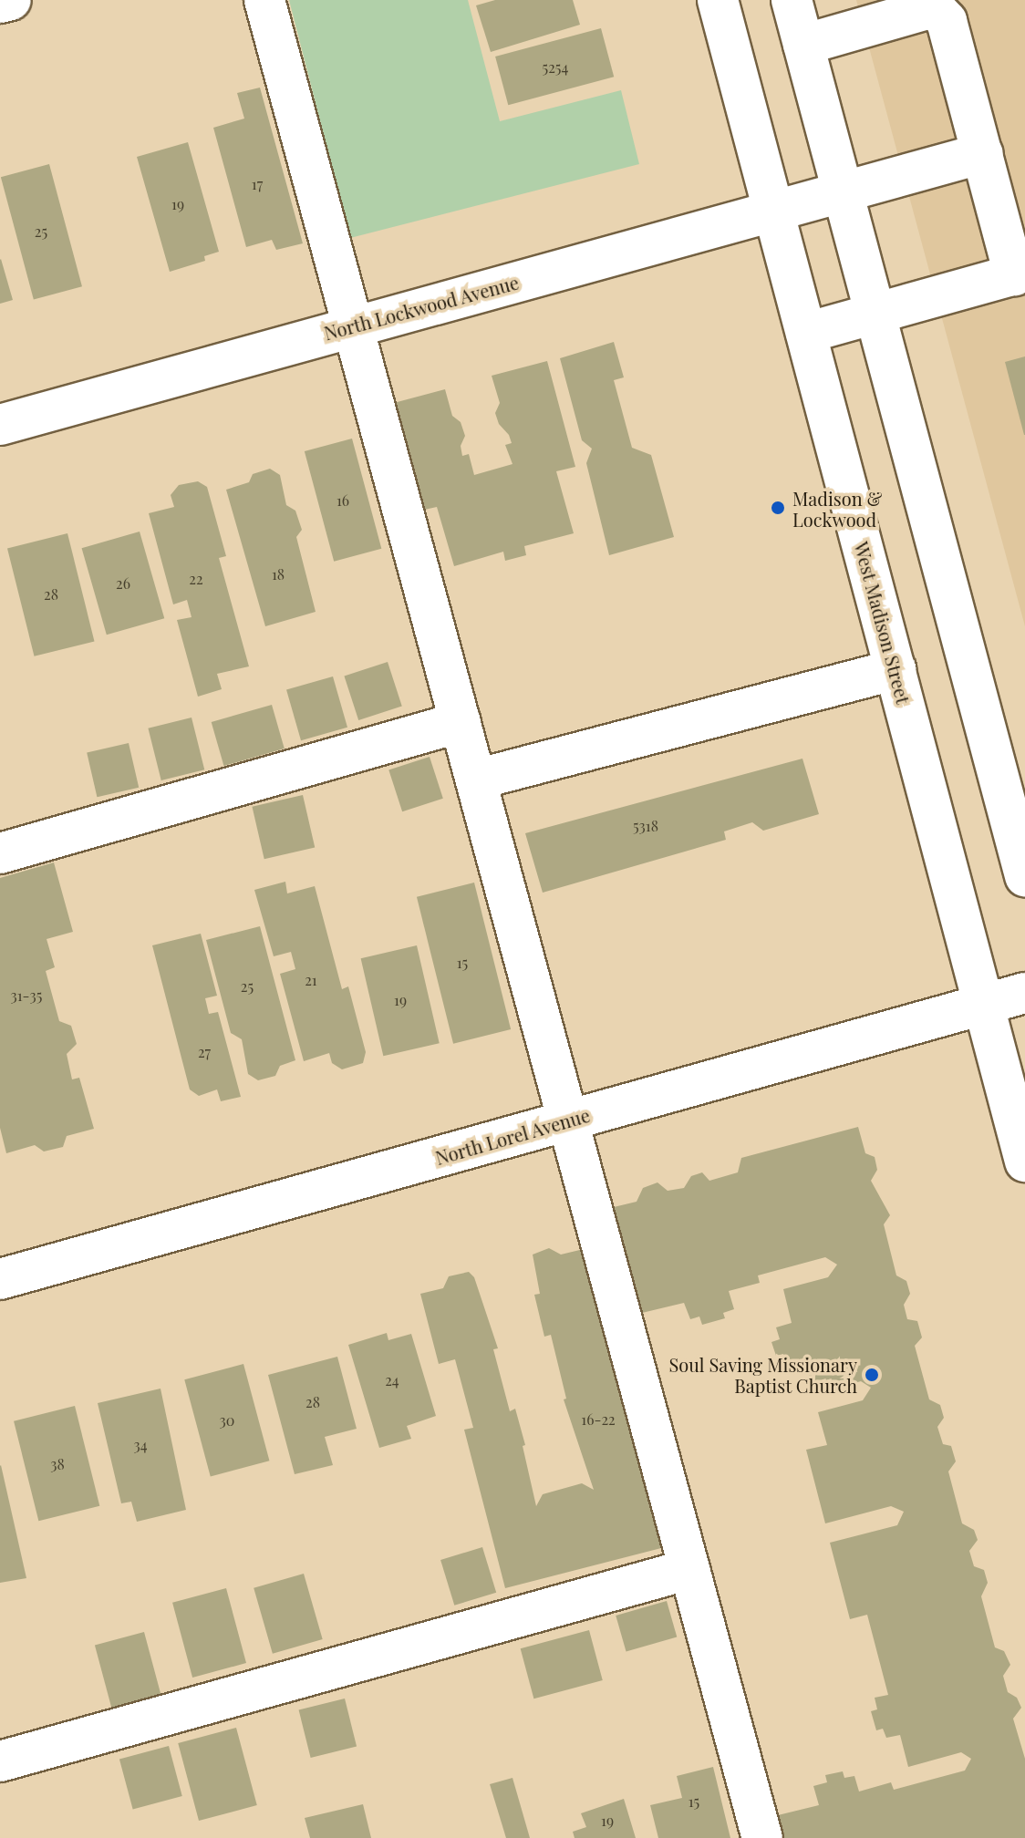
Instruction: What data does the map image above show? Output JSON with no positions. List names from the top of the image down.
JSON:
{
  "streets": {
    "street": ["North Lockwood Avenue", "West Madison Street", "North Lorel Avenue"]
  },
  "crossings": [
    ["North Lockwood Avenue", "West Madison Street"],
    ["West Madison Street", "North Lorel Avenue"]
  ],
  "places": ["Madison & Lockwood", "Soul Saving Missionary Baptist Church"],
  "house_numbers": [
    "5254",
    "17",
    "19",
    "25",
    "16",
    "18",
    "22",
    "26",
    "28",
    "5318",
    "15",
    "21",
    "25",
    "31-35",
    "19",
    "27",
    "24",
    "28",
    "16-22",
    "30",
    "34",
    "38",
    "15",
    "19"
  ]
}
